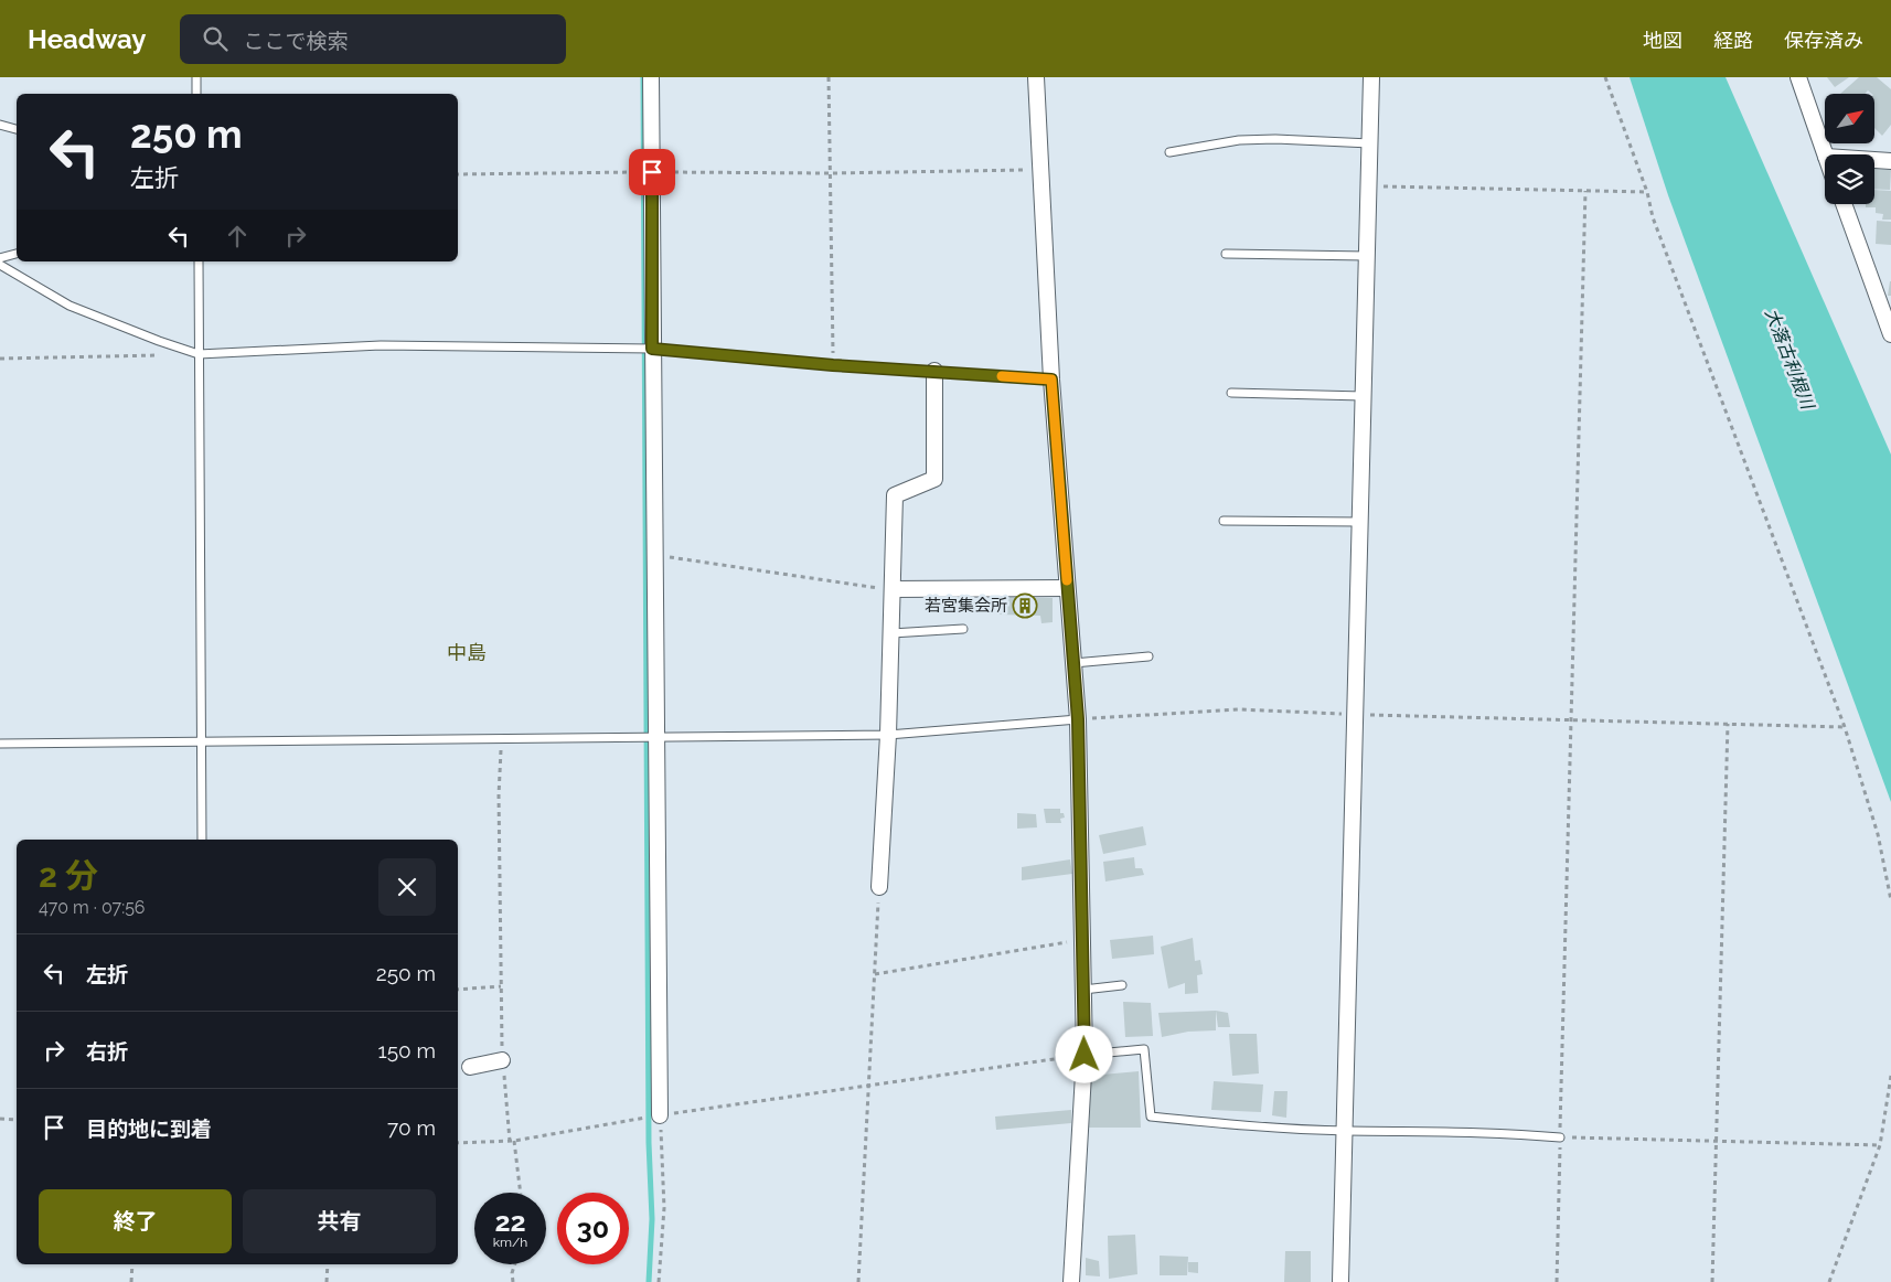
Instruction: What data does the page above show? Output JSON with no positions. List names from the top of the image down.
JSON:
{
  "districts": ["中島"],
  "water": ["大落古利根川"],
  "places": {
    "building": ["若宮集会所"]
  },
  "north": "top right",
  "page": {
    "header": "Headway",
    "search": "ここで検索",
    "nav": ["地図", "経路", "保存済み"],
    "turn": ["250 m", "左折"],
    "heading": ["2 分", "470 m · 07:56"],
    "list": [
      {
        "name": "左折",
        "value": "250 m"
      },
      {
        "name": "右折",
        "value": "150 m"
      },
      {
        "name": "目的地に到着",
        "value": "70 m"
      }
    ],
    "buttons": ["終了", "共有"],
    "speed": "22 km/h",
    "limit": "30"
  }
}
